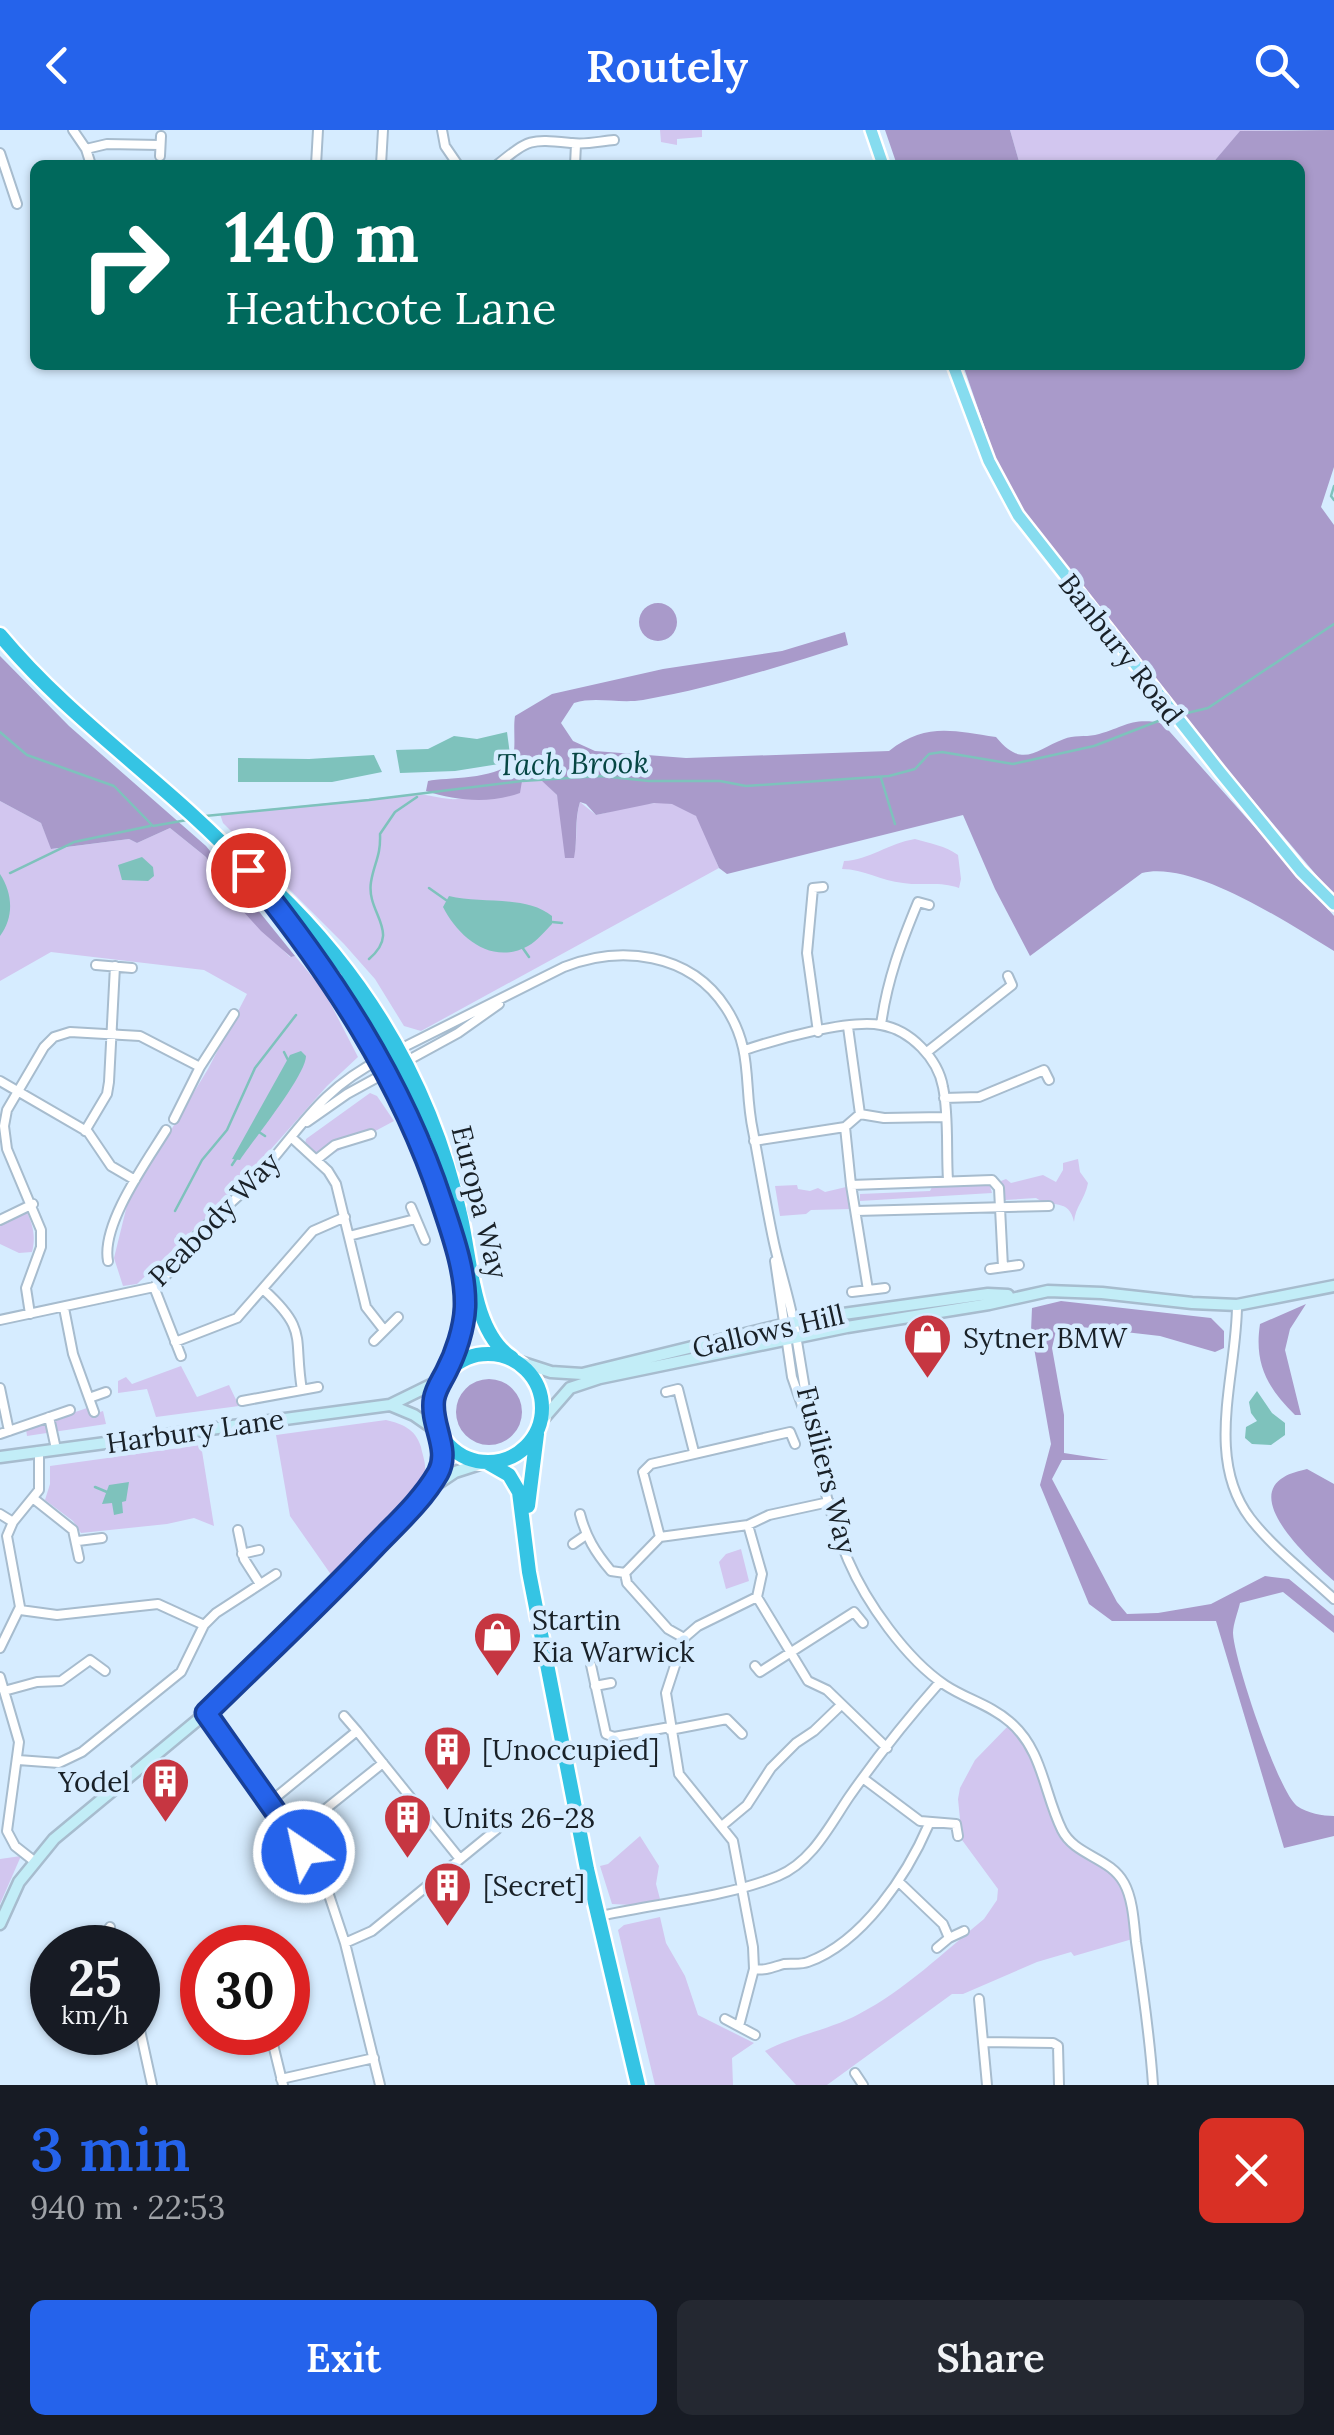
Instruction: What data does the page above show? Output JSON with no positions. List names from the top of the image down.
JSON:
{
  "streets": {
    "highway": ["Europa Way"],
    "main road": ["Banbury Road"],
    "street": [
      "Peabody Way",
      "Gallows Hill",
      "Harbury Lane",
      "Fusiliers Way"
    ]
  },
  "crossings": [
    ["Europa Way", "Peabody Way"],
    ["Europa Way", "Gallows Hill"],
    ["Europa Way", "Harbury Lane"],
    ["Peabody Way", "Fusiliers Way"],
    ["Gallows Hill", "Harbury Lane"],
    ["Gallows Hill", "Fusiliers Way"]
  ],
  "water": ["Tach Brook"],
  "places": {
    "shop": ["Sytner BMW", "Startin Kia Warwick"],
    "building": [
      "[Unoccupied]",
      "Yodel",
      "Units 26-28",
      "[Secret]"
    ]
  },
  "page": {
    "header": "Routely",
    "turn": ["140 m", "Heathcote Lane"],
    "speed": "25 km/h",
    "limit": "30",
    "heading": ["3 min", "940 m · 22:53"],
    "buttons": ["Exit", "Share"]
  }
}
